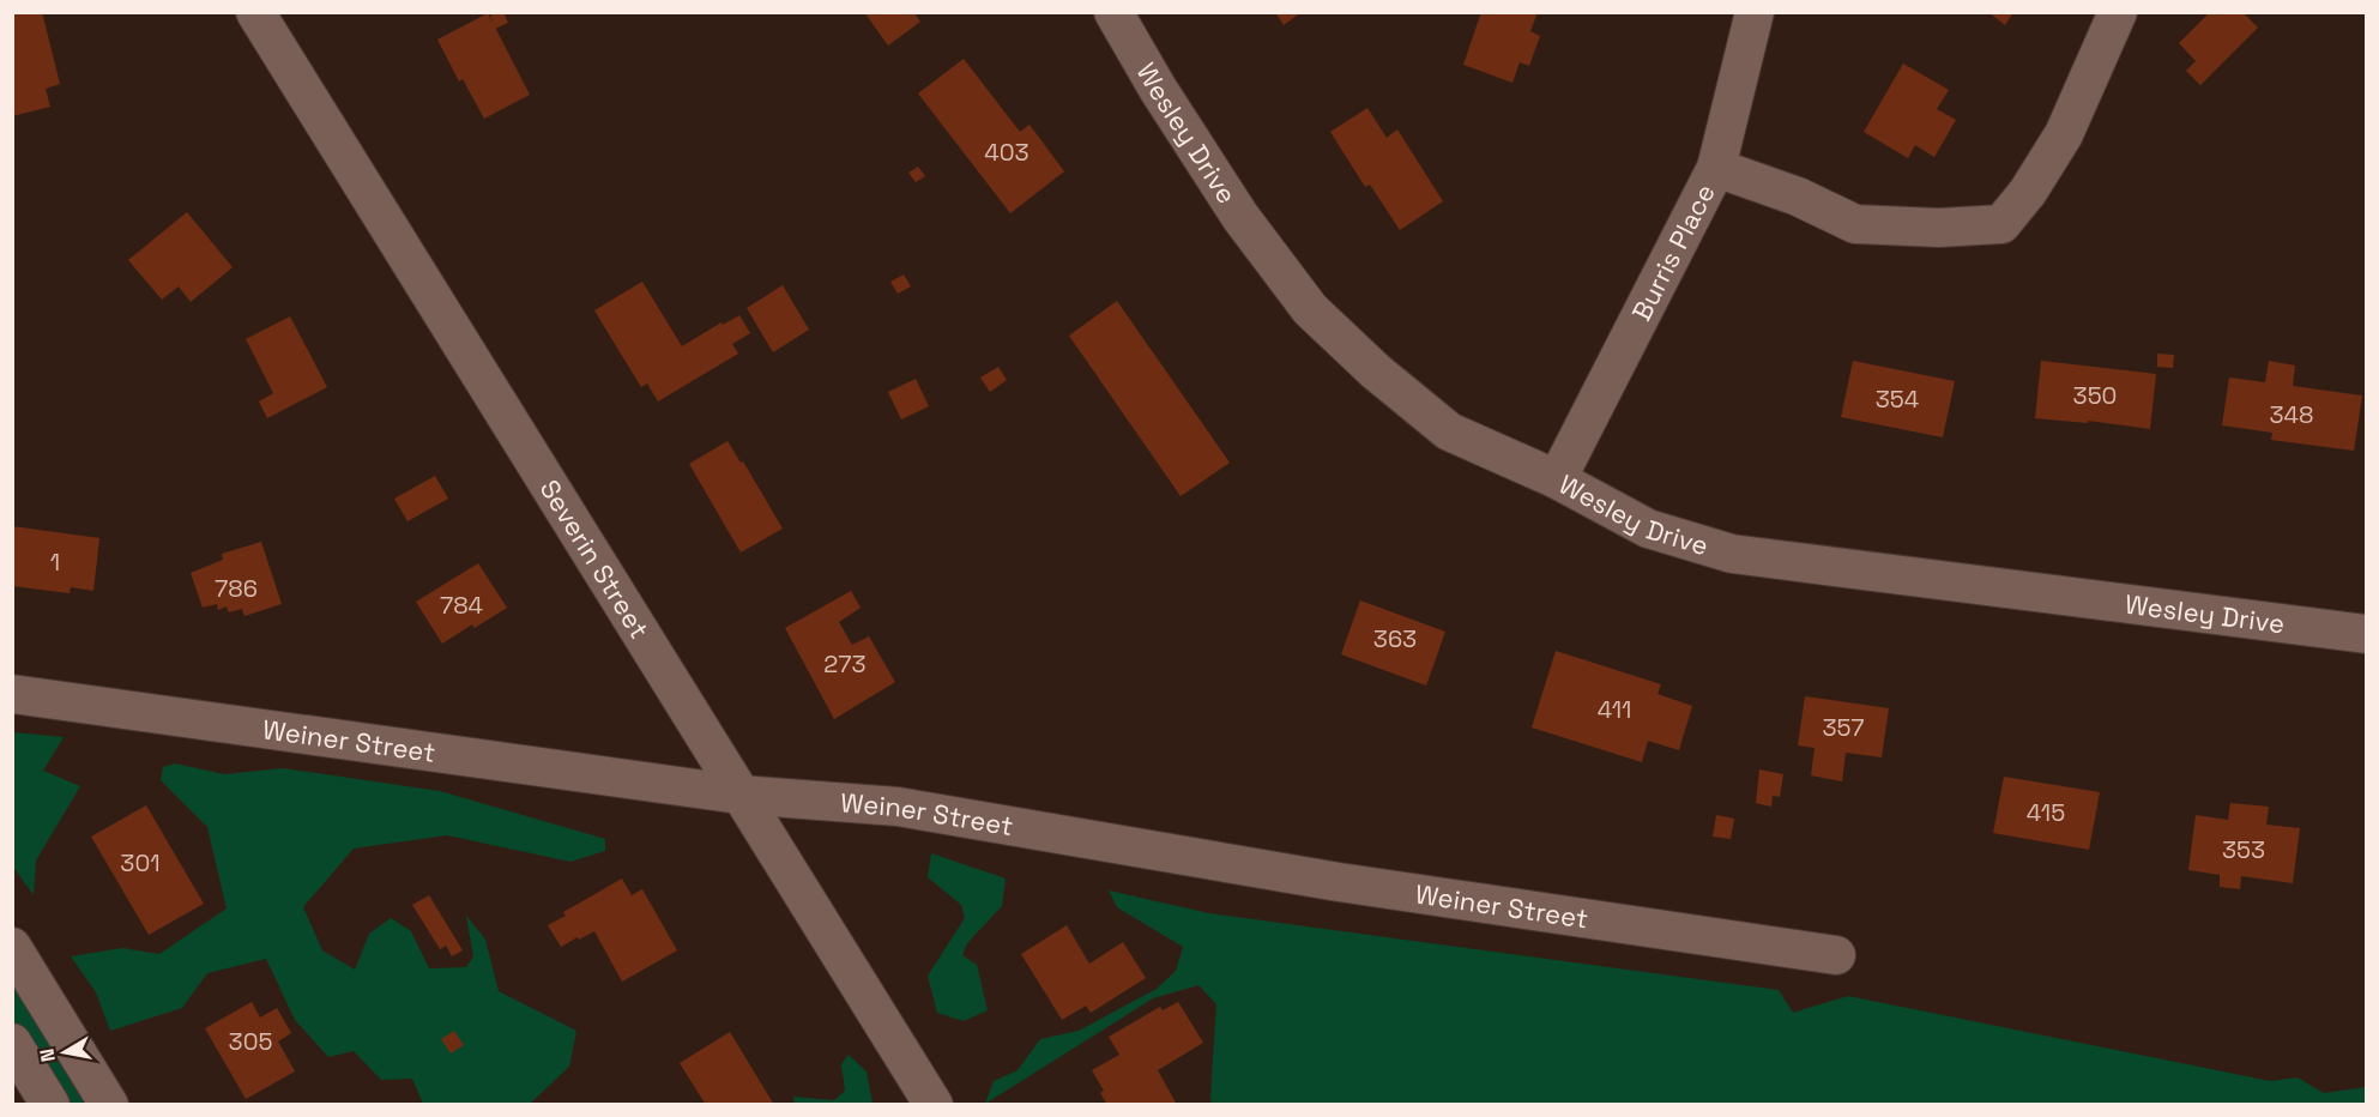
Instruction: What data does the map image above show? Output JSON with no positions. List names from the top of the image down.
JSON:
{
  "streets": {
    "street": [
      "Wesley Drive",
      "Burris Place",
      "Severin Street",
      "Weiner Street"
    ]
  },
  "crossings": [
    ["Wesley Drive", "Burris Place"],
    ["Severin Street", "Weiner Street"]
  ],
  "house_numbers": [
    "403",
    "350",
    "354",
    "348",
    "1",
    "786",
    "784",
    "363",
    "273",
    "411",
    "357",
    "415",
    "353",
    "301",
    "305"
  ],
  "north": "left"
}
